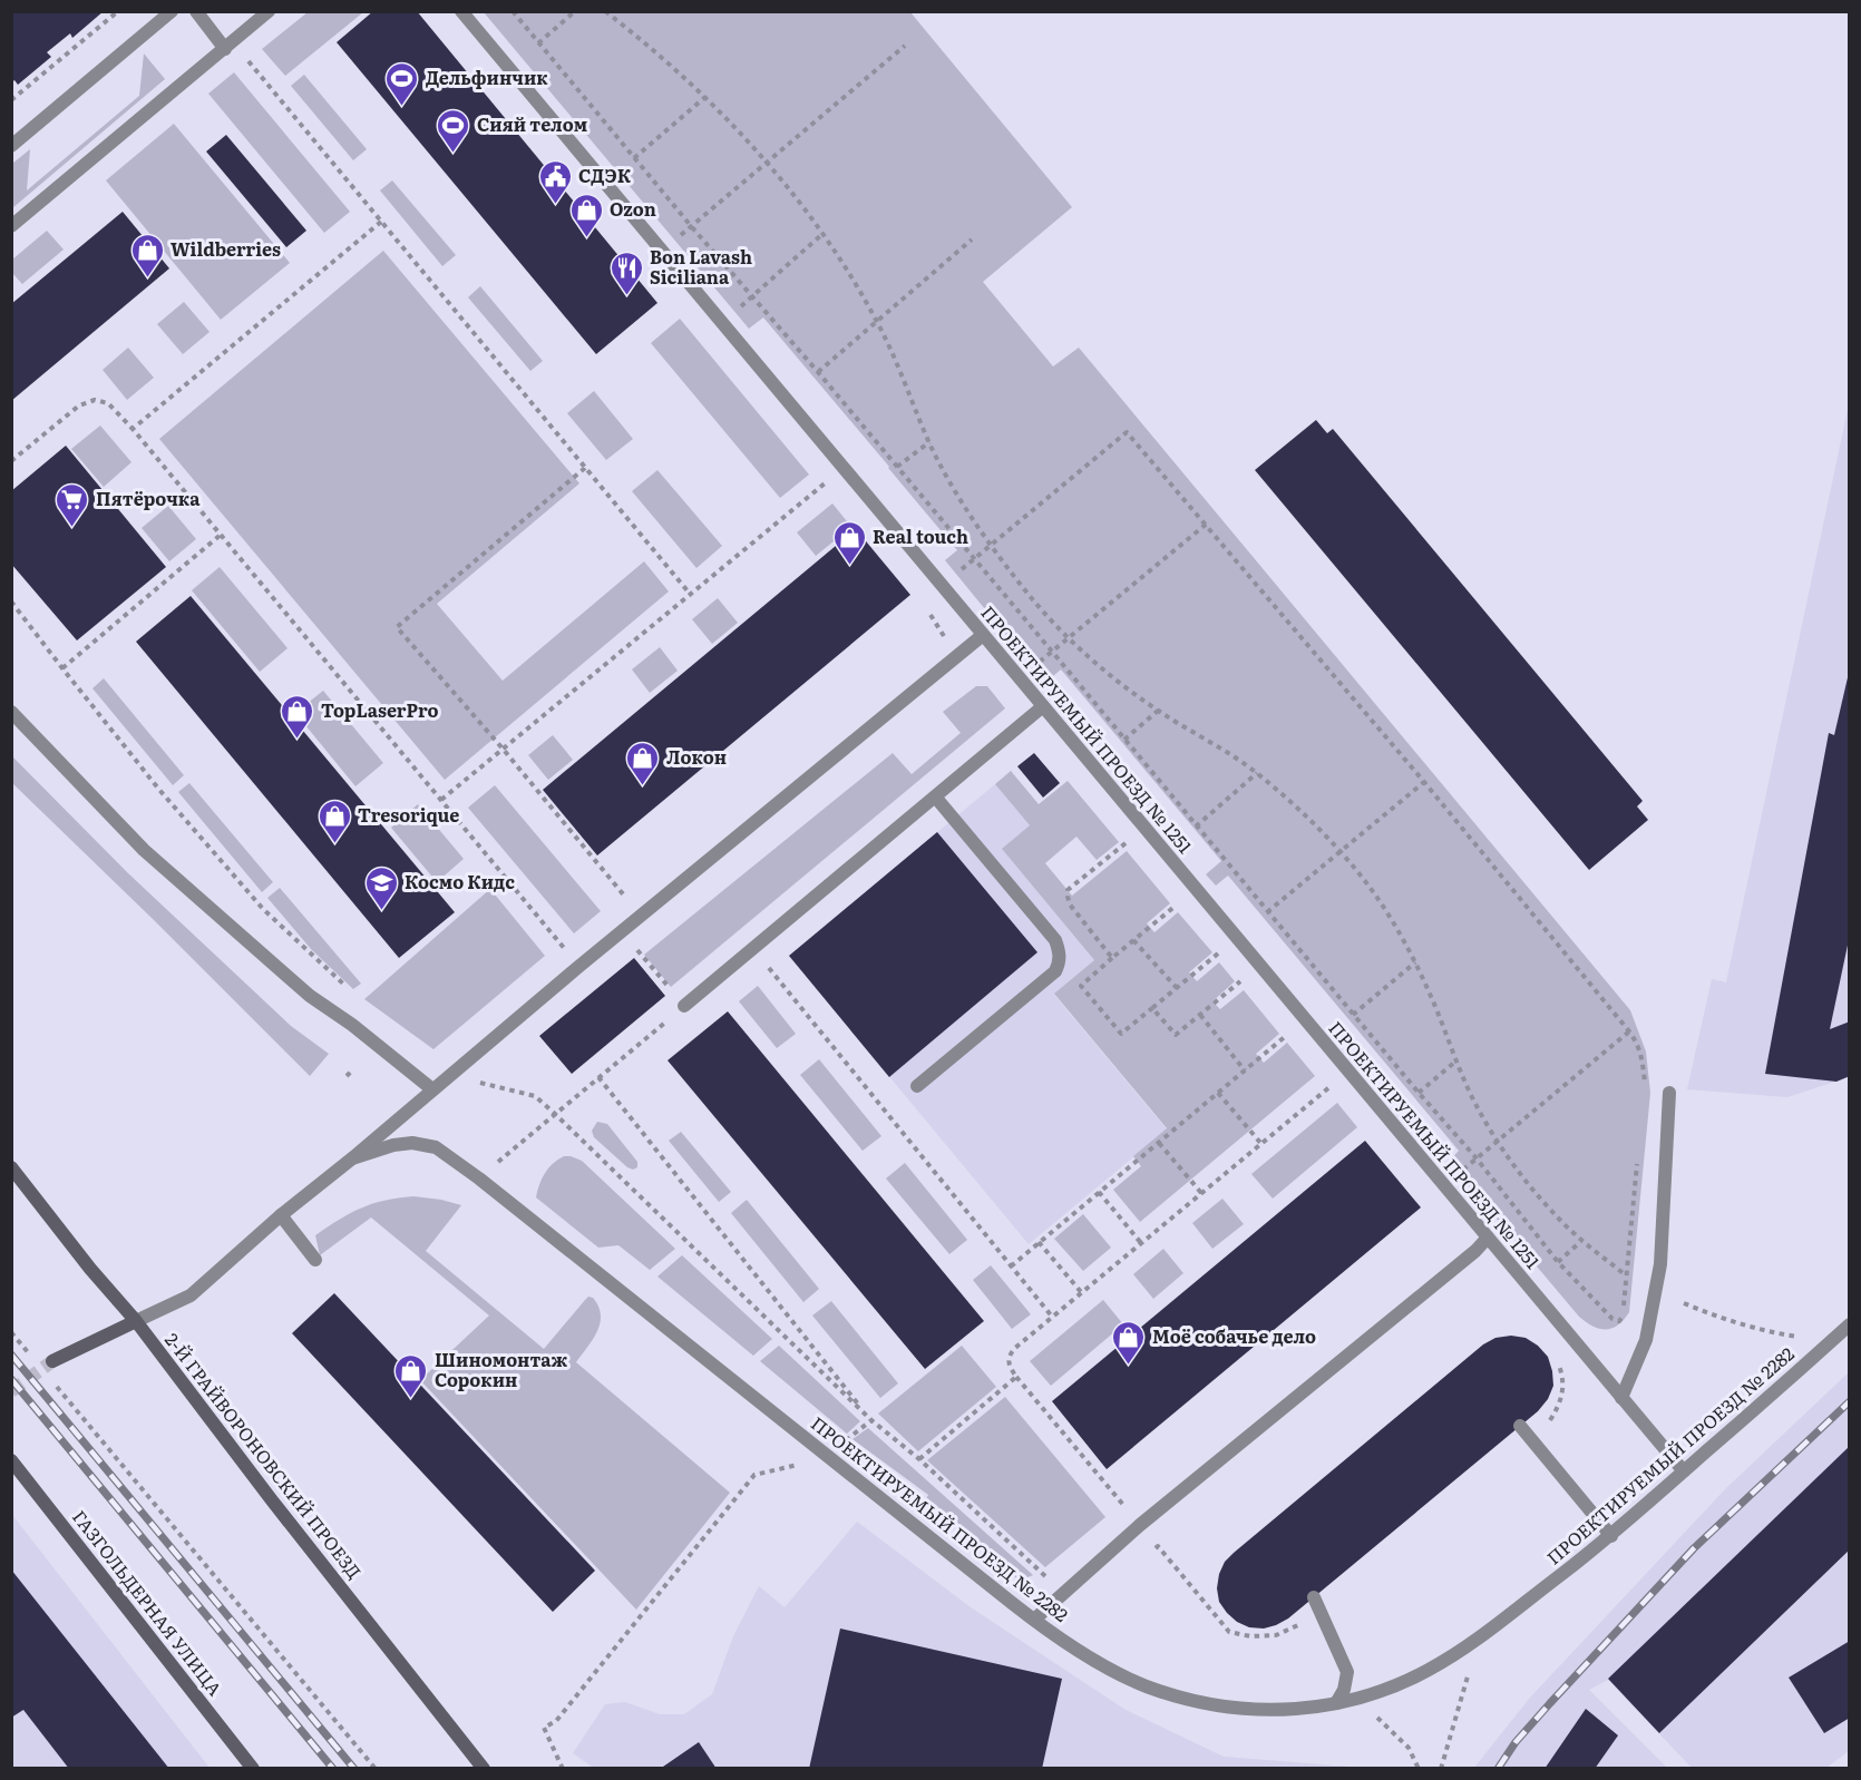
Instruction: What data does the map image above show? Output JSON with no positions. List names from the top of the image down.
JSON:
{
  "streets": {
    "main road": ["2-Й ГРАЙВОРОНОВСКИЙ ПРОЕЗД", "ГАЗГОЛЬДЕРНАЯ УЛИЦА"],
    "street": ["ПРОЕКТИРУЕМЫЙ ПРОЕЗД № 1251", "ПРОЕКТИРУЕМЫЙ ПРОЕЗД № 2282"]
  },
  "crossings": [
    ["ПРОЕКТИРУЕМЫЙ ПРОЕЗД № 1251", "ПРОЕКТИРУЕМЫЙ ПРОЕЗД № 2282"],
    ["2-Й ГРАЙВОРОНОВСКИЙ ПРОЕЗД", "ПРОЕКТИРУЕМЫЙ ПРОЕЗД № 2282"]
  ],
  "places": {
    "sports": ["Дельфинчик", "Сияй телом"],
    "public building": ["СДЭК"],
    "shop": [
      "Ozon",
      "Wildberries",
      "Real touch",
      "TopLaserPro",
      "Локон",
      "Tresorique",
      "Моё собачье дело",
      "Шиномонтаж Сорокин"
    ],
    "restaurant": ["Bon Lavash Siciliana"],
    "supermarket": ["Пятёрочка"],
    "school or university": ["Космо Кидс"]
  }
}
